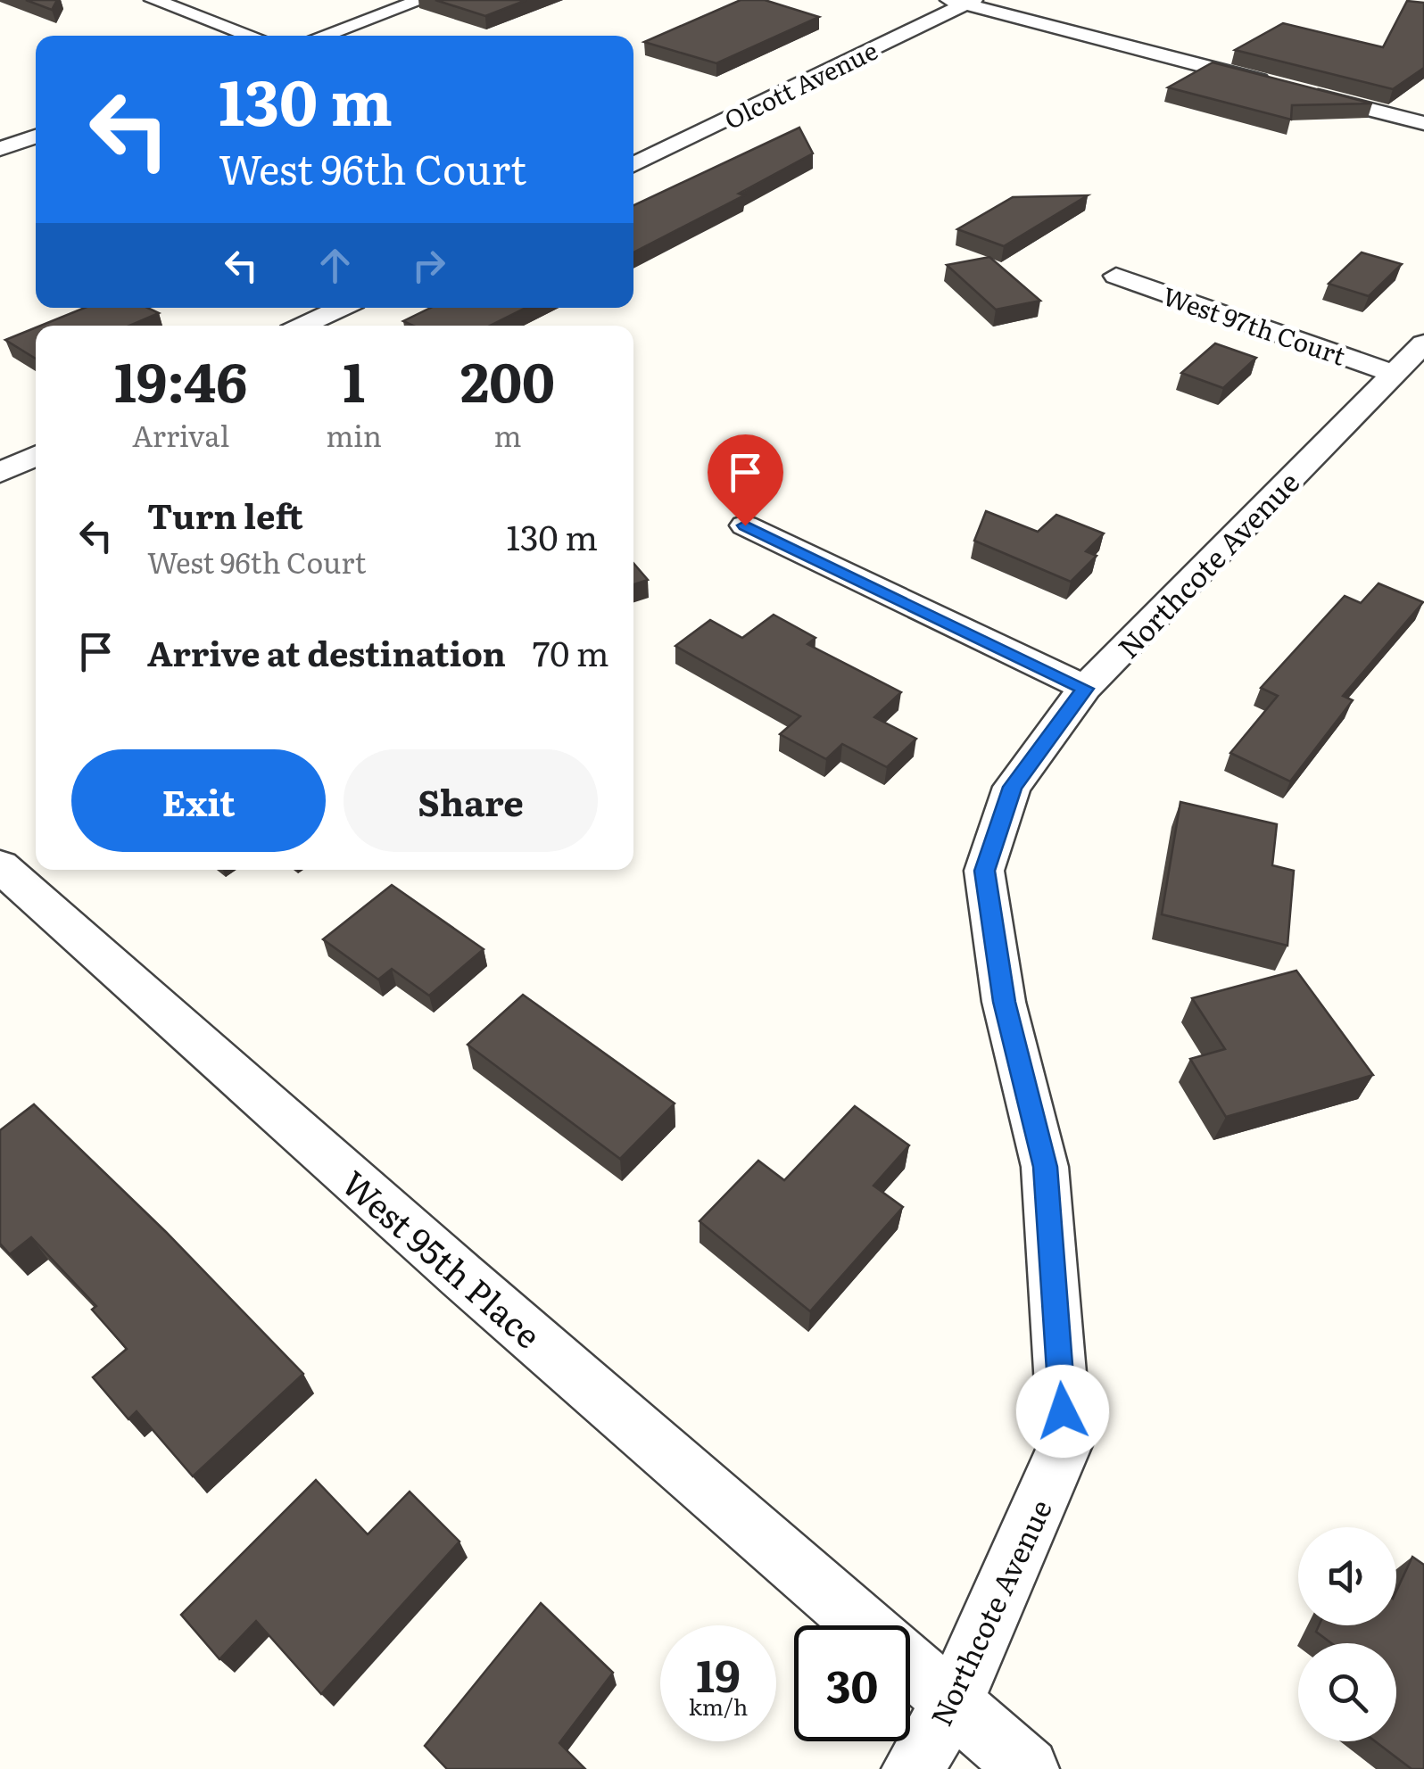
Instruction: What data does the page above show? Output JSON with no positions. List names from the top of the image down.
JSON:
{
  "streets": {
    "street": [
      "Olcott Avenue",
      "West 97th Court",
      "Northcote Avenue",
      "West 95th Place"
    ]
  },
  "crossings": [
    ["West 97th Court", "Northcote Avenue"],
    ["Northcote Avenue", "West 95th Place"]
  ],
  "page": {
    "turn": ["130 m", "West 96th Court"],
    "eta": [
      "19:46",
      "Arrival",
      "1",
      "min",
      "200",
      "m"
    ],
    "list": [
      {
        "name": "Turn left",
        "note": "West 96th Court",
        "value": "130 m"
      },
      {
        "name": "Arrive at destination",
        "value": "70 m"
      }
    ],
    "buttons": ["Exit", "Share"],
    "speed": "19 km/h",
    "limit": "30"
  }
}
